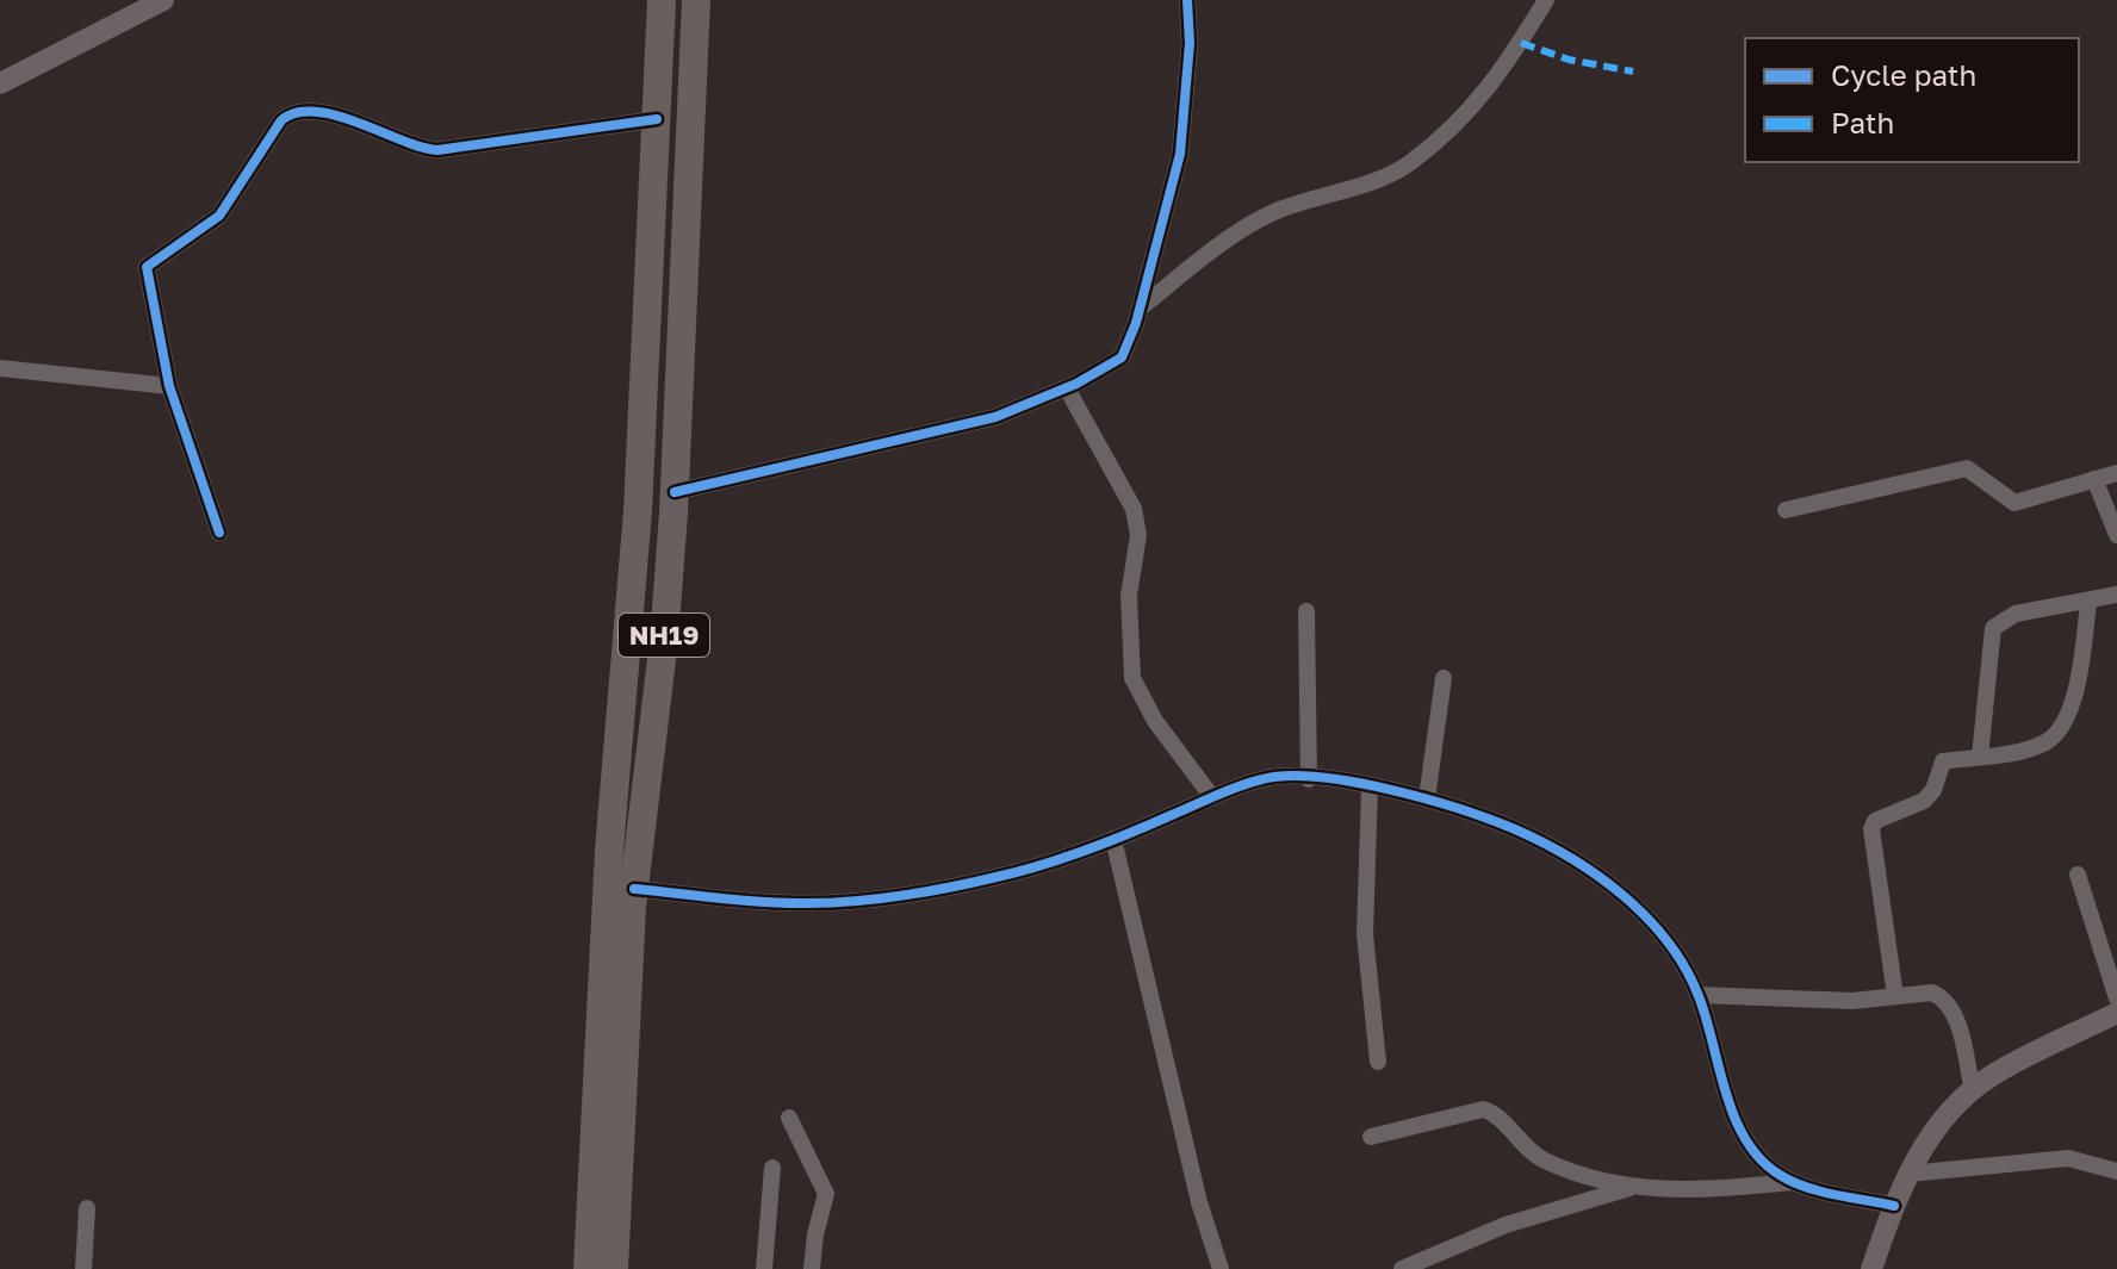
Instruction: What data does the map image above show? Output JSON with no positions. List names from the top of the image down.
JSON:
{
  "streets": {
    "highway": ["NH19"]
  },
  "legend": ["Cycle path", "Path"]
}
